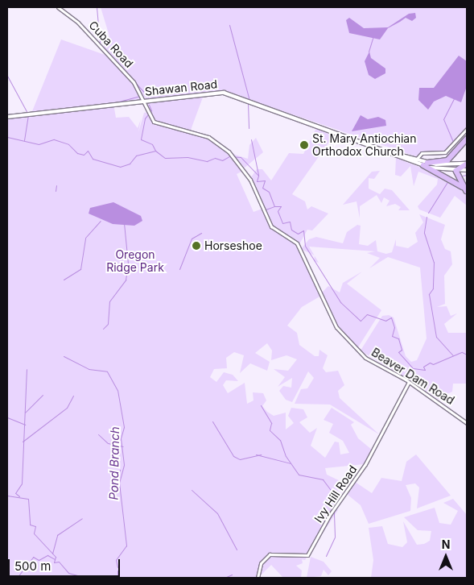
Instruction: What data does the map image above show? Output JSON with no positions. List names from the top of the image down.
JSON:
{
  "streets": {
    "main road": ["Shawan Road"],
    "street": ["Cuba Road", "Beaver Dam Road", "Ivy Hill Road"]
  },
  "crossings": [
    ["Cuba Road", "Shawan Road"],
    ["Cuba Road", "Beaver Dam Road"],
    ["Shawan Road", "Beaver Dam Road"],
    ["Beaver Dam Road", "Ivy Hill Road"]
  ],
  "water": ["Pond Branch"],
  "parks": ["Oregon Ridge Park"],
  "places": ["St. Mary Antiochian Orthodox Church", "Horseshoe"],
  "scale_bar": "500 m",
  "north": "top"
}
